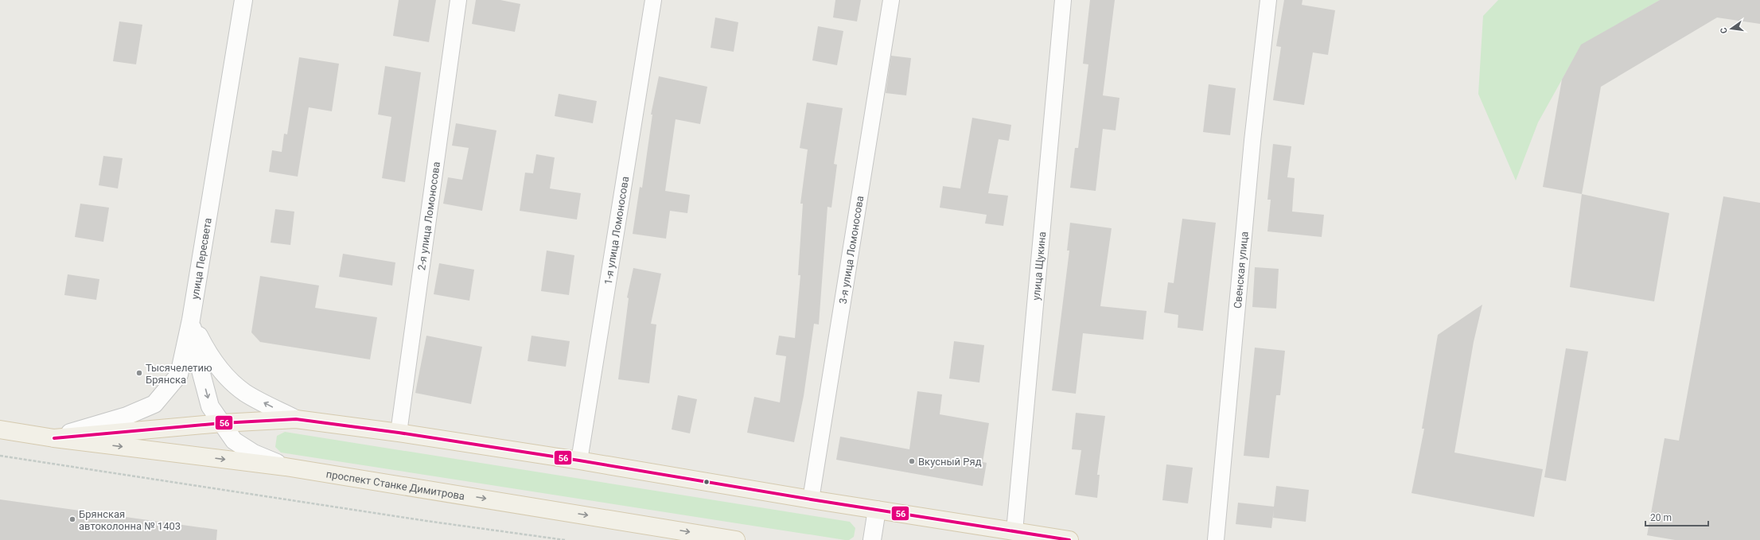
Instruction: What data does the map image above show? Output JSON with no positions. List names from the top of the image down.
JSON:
{
  "streets": {
    "main road": ["улица Пересвета", "проспект Станке Димитрова"],
    "street": [
      "2-я улица Ломоносова",
      "1-я улица Ломоносова",
      "3-я улица Ломоносова",
      "улица Щукина",
      "Свенская улица"
    ]
  },
  "crossings": [
    ["2-я улица Ломоносова", "проспект Станке Димитрова"],
    ["1-я улица Ломоносова", "проспект Станке Димитрова"],
    ["3-я улица Ломоносова", "проспект Станке Димитрова"],
    ["улица Пересвета", "проспект Станке Димитрова"],
    ["улица Щукина", "проспект Станке Димитрова"]
  ],
  "places": ["Тысячелетию Брянска", "Вкусный Ряд", "Брянская автоколонна № 1403"],
  "lines": ["transit line 56"],
  "scale_bar": "20 m",
  "north": "left"
}
